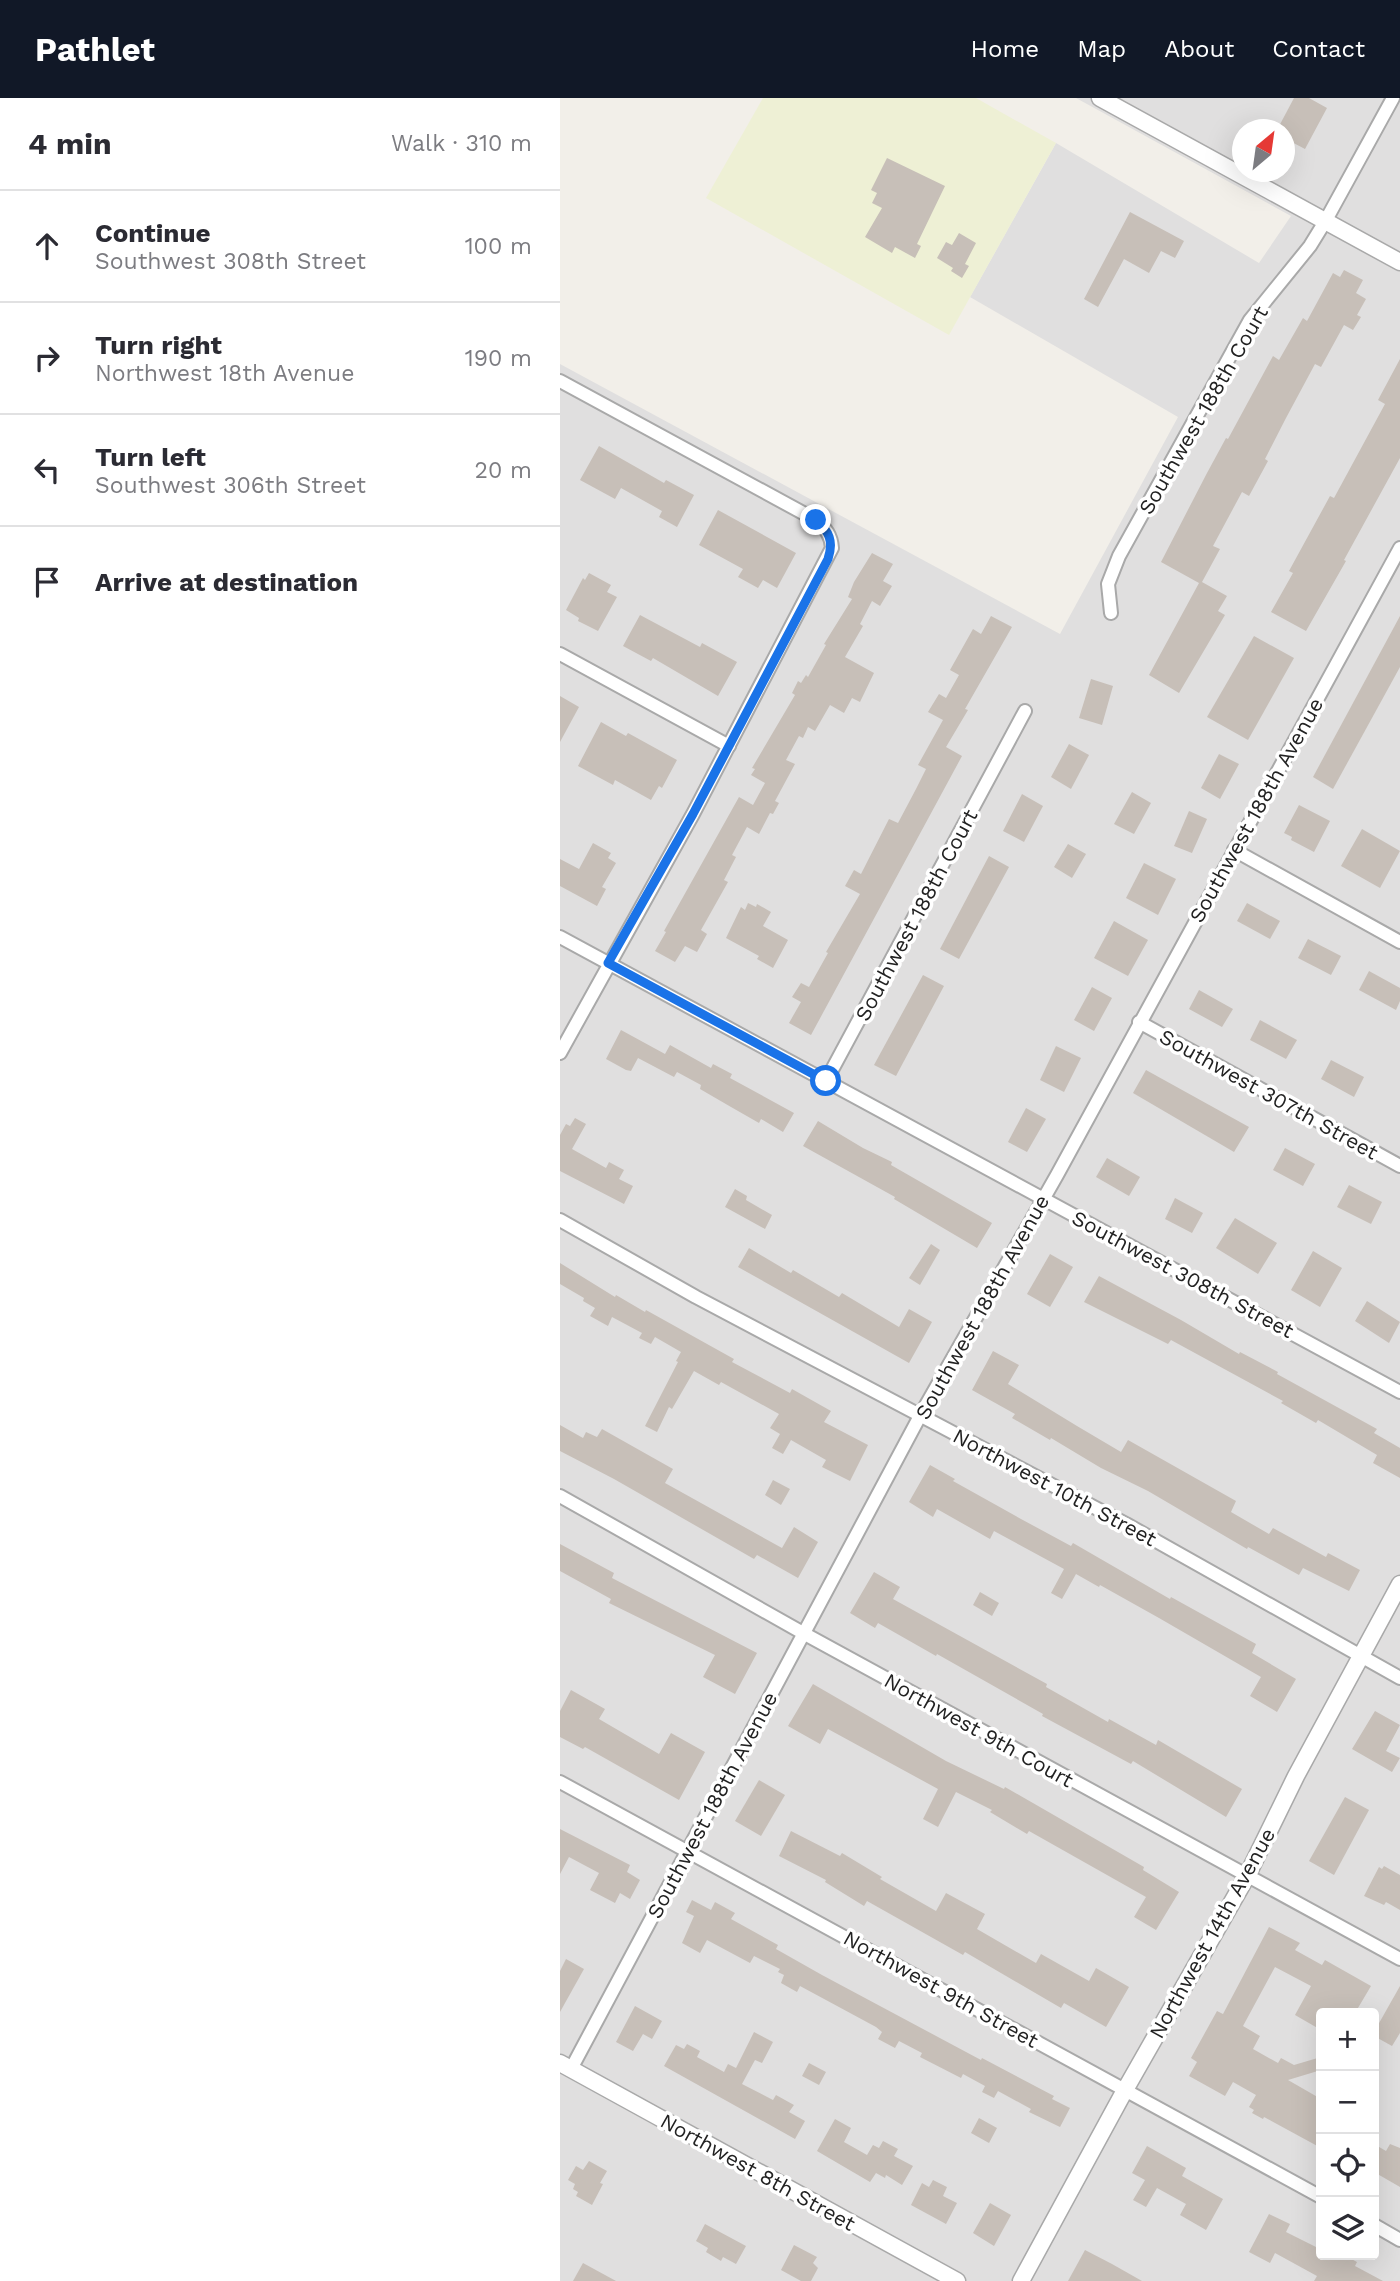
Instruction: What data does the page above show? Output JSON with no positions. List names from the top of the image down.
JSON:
{
  "streets": {
    "street": [
      "Southwest 188th Court",
      "Southwest 188th Avenue",
      "Southwest 307th Street",
      "Southwest 308th Street",
      "Northwest 10th Street",
      "Northwest 9th Court",
      "Northwest 14th Avenue",
      "Northwest 9th Street",
      "Northwest 8th Street"
    ]
  },
  "crossings": [
    ["Southwest 188th Court", "Southwest 308th Street"],
    ["Southwest 188th Avenue", "Southwest 307th Street"],
    ["Southwest 188th Avenue", "Southwest 308th Street"],
    ["Southwest 188th Avenue", "Northwest 10th Street"],
    ["Southwest 188th Avenue", "Northwest 9th Court"],
    ["Southwest 188th Avenue", "Northwest 9th Street"],
    ["Southwest 188th Avenue", "Northwest 8th Street"],
    ["Northwest 10th Street", "Northwest 14th Avenue"],
    ["Northwest 9th Court", "Northwest 14th Avenue"],
    ["Northwest 14th Avenue", "Northwest 9th Street"]
  ],
  "north": "top right",
  "page": {
    "header": "Pathlet",
    "nav": [
      "Home",
      "Map",
      "About",
      "Contact"
    ],
    "heading": ["4 min", "Walk · 310 m"],
    "list": [
      ["Continue", "Southwest 308th Street", "100 m"],
      ["Turn right", "Northwest 18th Avenue", "190 m"],
      ["Turn left", "Southwest 306th Street", "20 m"],
      "Arrive at destination"
    ],
    "map_buttons": ["+", "−"]
  }
}
